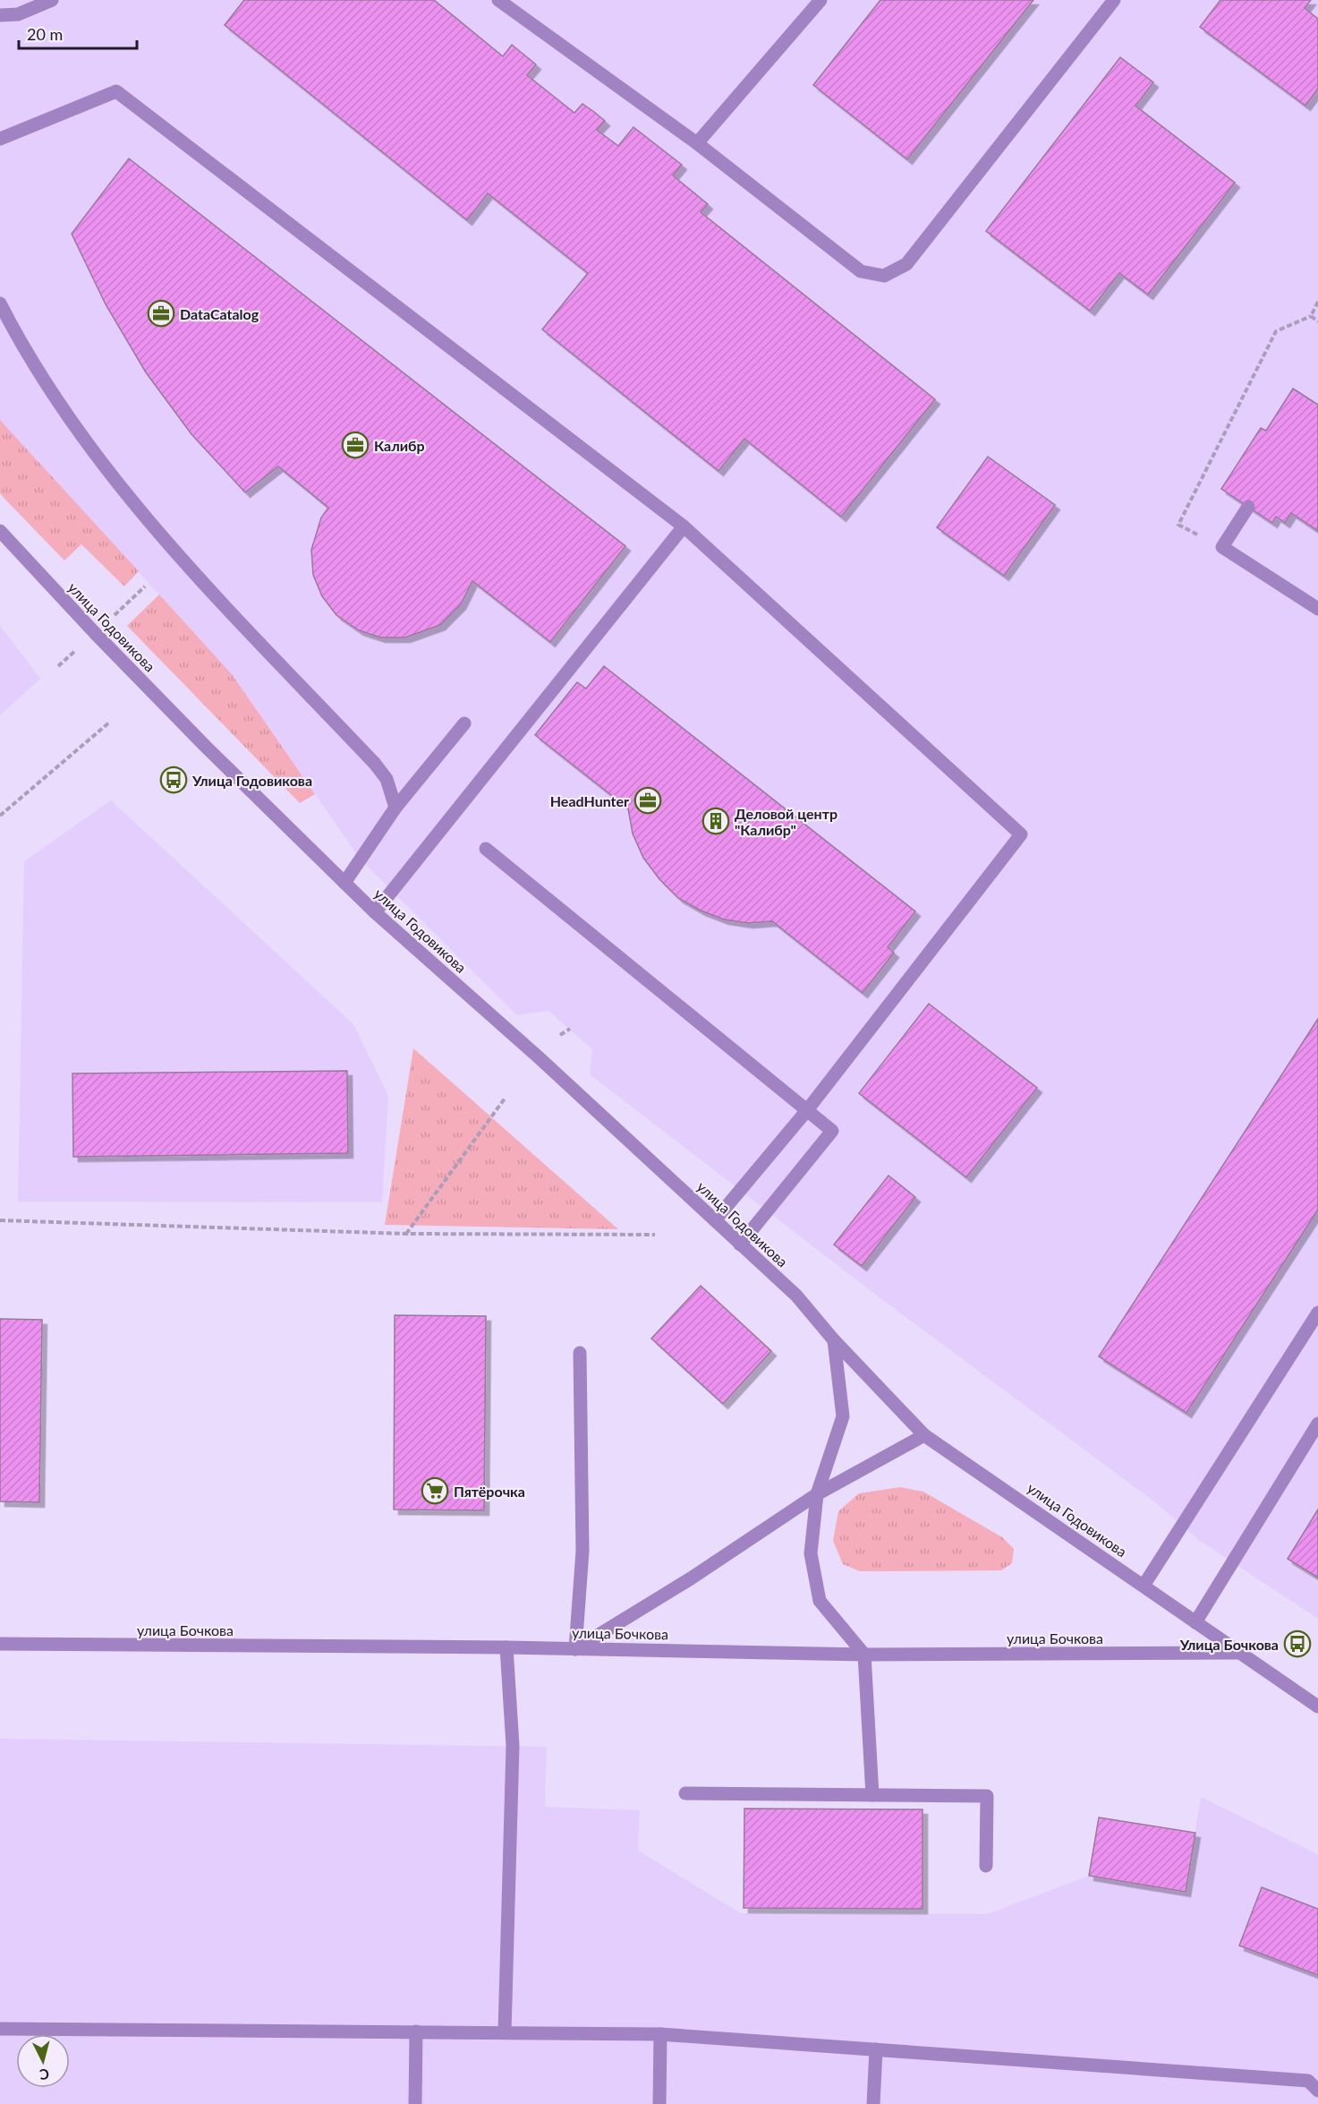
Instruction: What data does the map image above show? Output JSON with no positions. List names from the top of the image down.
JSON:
{
  "streets": {
    "street": ["улица Годовикова", "улица Бочкова"]
  },
  "crossings": [
    ["улица Годовикова", "улица Бочкова"]
  ],
  "places": {
    "office": ["DataCatalog", "Калибр", "HeadHunter"],
    "bus stop": ["Улица Годовикова", "Улица Бочкова"],
    "building": ["Деловой центр \"Калибр\""],
    "supermarket": ["Пятёрочка"]
  },
  "scale_bar": "20 m",
  "north": "bottom"
}
